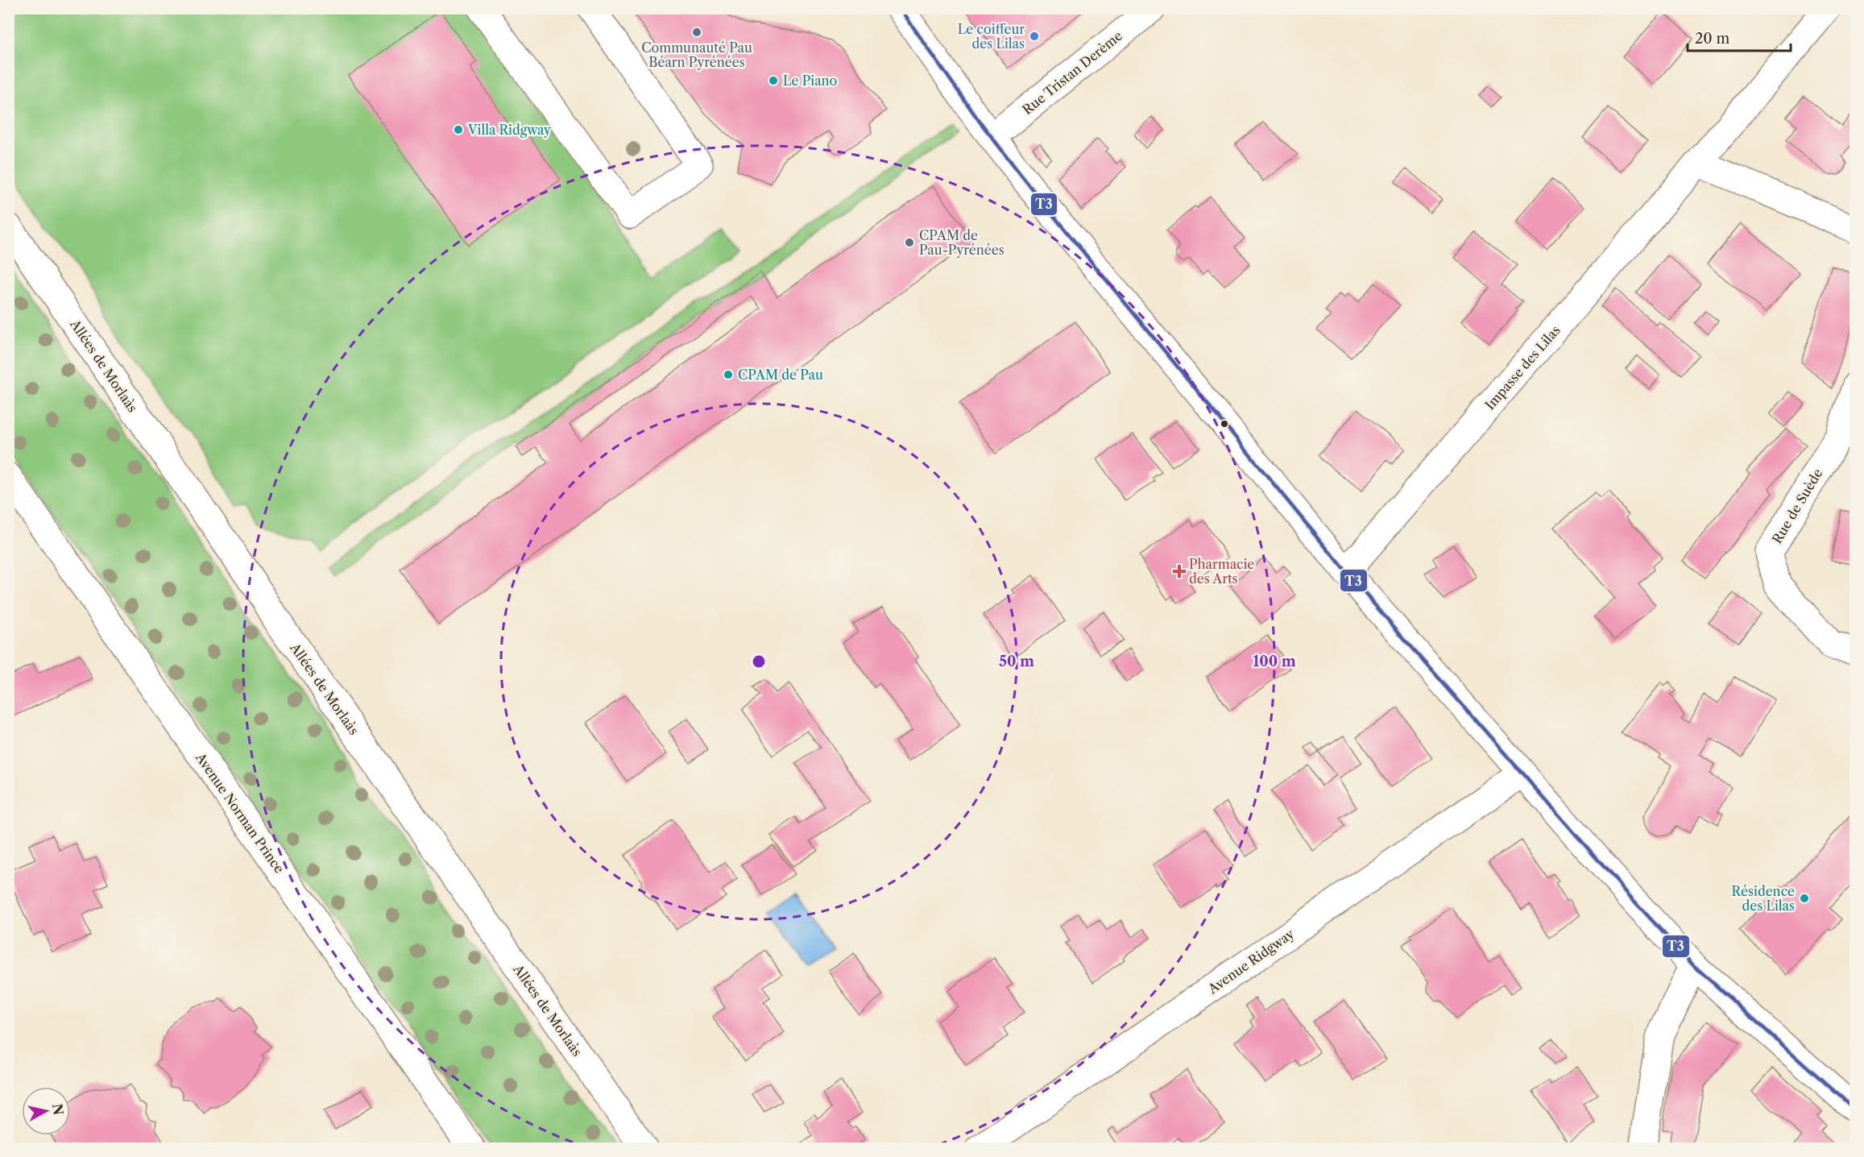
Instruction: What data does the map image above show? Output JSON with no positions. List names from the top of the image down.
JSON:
{
  "streets": {
    "street": [
      "Rue Tristan Derème",
      "Allées de Morlaàs",
      "Impasse des Lilas",
      "Rue de Suède",
      "Avenue Norman Prince",
      "Avenue Ridgway"
    ]
  },
  "places": {
    "other": [
      "Communauté Pau Béarn Pyrénées",
      "Le coiffeur des Lilas",
      "Le Piano",
      "Villa Ridgway",
      "CPAM de Pau-Pyrénées",
      "CPAM de Pau",
      "Résidence des Lilas"
    ],
    "health": ["Pharmacie des Arts"]
  },
  "lines": ["transit line T3"],
  "scale_bar": "20 m",
  "north": "right",
  "rings": ["50 m", "100 m"]
}
